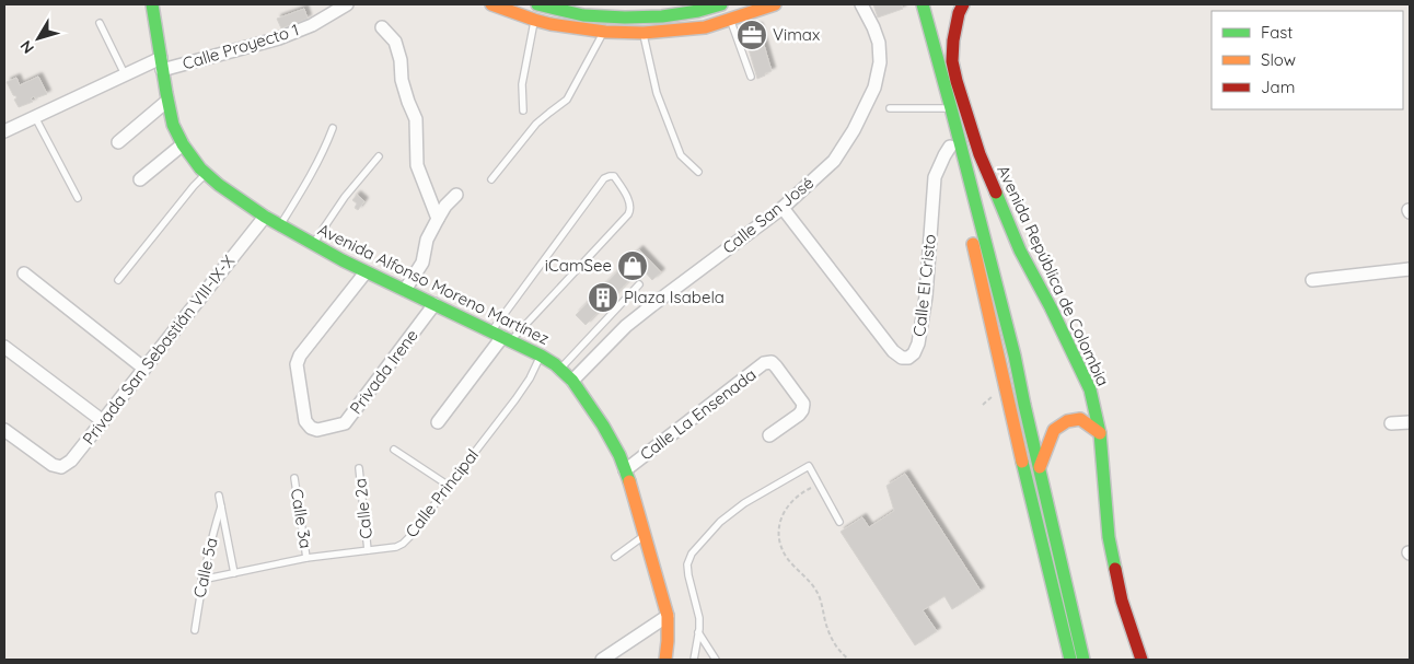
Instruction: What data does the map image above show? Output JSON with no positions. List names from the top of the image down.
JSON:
{
  "streets": {
    "main road": ["Avenida República de Colombia", "Avenida Alfonso Moreno Martínez"],
    "street": [
      "Calle Proyecto 1",
      "Calle San José",
      "Calle El Cristo",
      "Privada San Sebastián VIII-IX-X",
      "Privada Irene",
      "Calle La Ensenada"
    ],
    "lane": [
      "Calle Principal",
      "Calle 2a",
      "Calle 3a",
      "Calle 5a"
    ]
  },
  "crossings": [
    ["Calle Proyecto 1", "Avenida Alfonso Moreno Martínez"],
    ["Calle San José", "Avenida Alfonso Moreno Martínez"],
    ["Calle San José", "Calle El Cristo"],
    ["Avenida Alfonso Moreno Martínez", "Privada San Sebastián VIII-IX-X"],
    ["Avenida Alfonso Moreno Martínez", "Privada Irene"],
    ["Avenida Alfonso Moreno Martínez", "Calle La Ensenada"],
    ["Avenida Alfonso Moreno Martínez", "Calle Principal"],
    ["Calle Principal", "Calle 2a"],
    ["Calle Principal", "Calle 3a"],
    ["Calle Principal", "Calle 5a"]
  ],
  "places": {
    "office": ["Vimax"],
    "shop": ["iCamSee"],
    "building": ["Plaza Isabela"]
  },
  "legend": ["Fast", "Slow", "Jam"],
  "north": "bottom left"
}
